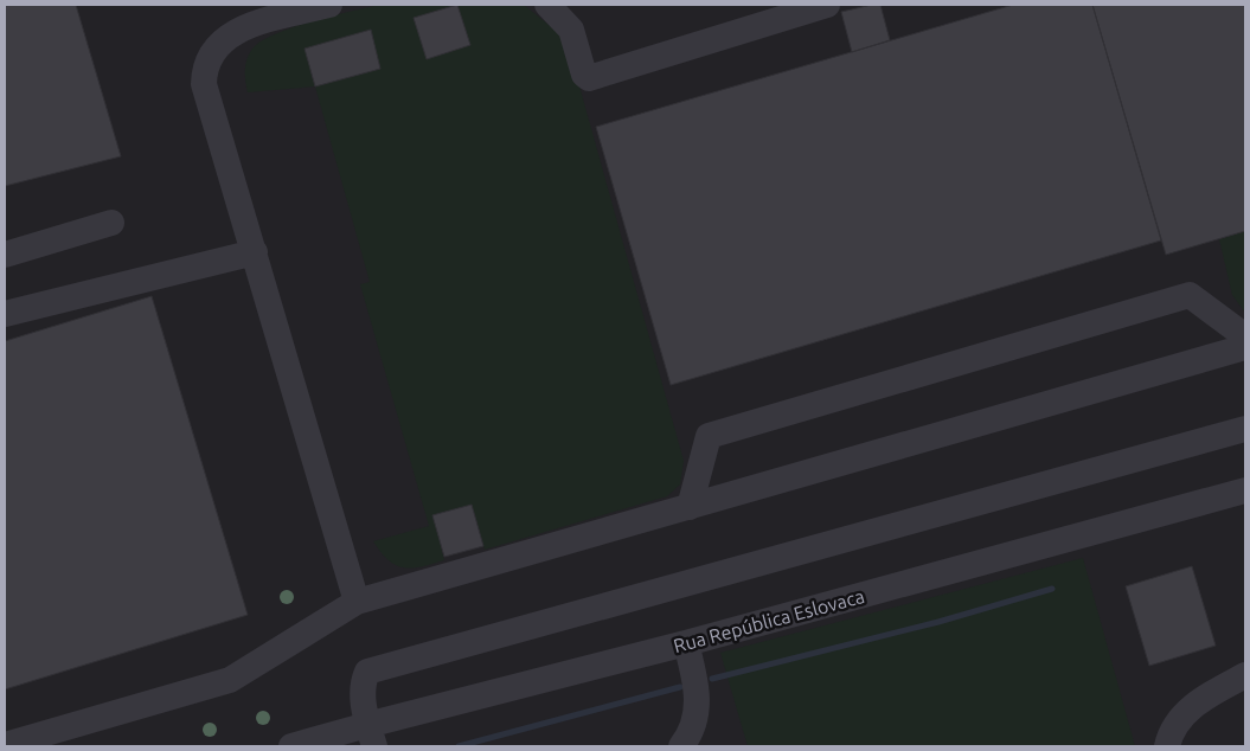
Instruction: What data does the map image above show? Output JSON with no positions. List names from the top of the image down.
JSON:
{
  "streets": {
    "lane": ["Rua República Eslovaca"]
  }
}
